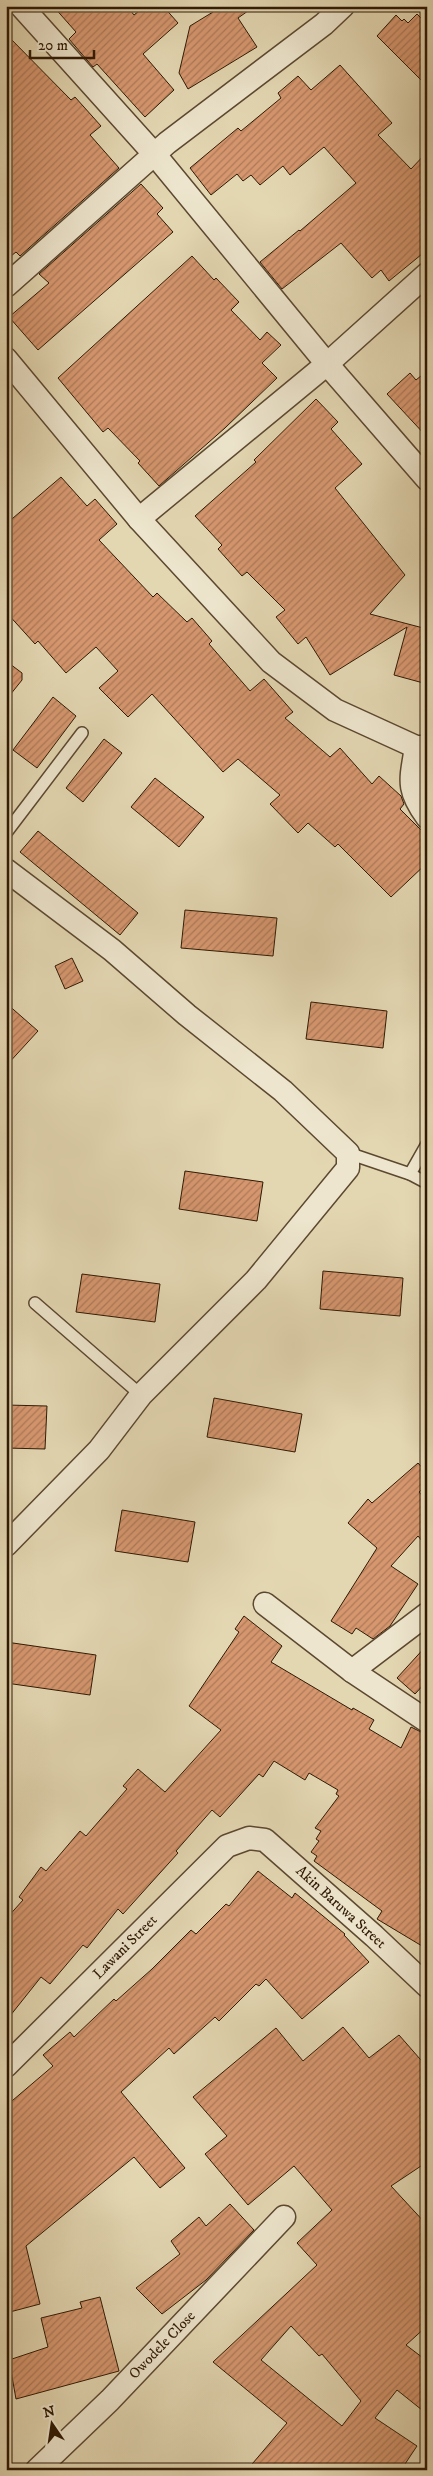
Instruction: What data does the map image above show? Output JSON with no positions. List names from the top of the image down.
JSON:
{
  "streets": {
    "street": ["Akin Baruwa Street", "Lawani Street", "Owodele Close"]
  },
  "crossings": [
    ["Akin Baruwa Street", "Lawani Street"]
  ],
  "scale_bar": "20 m",
  "north": "top"
}
